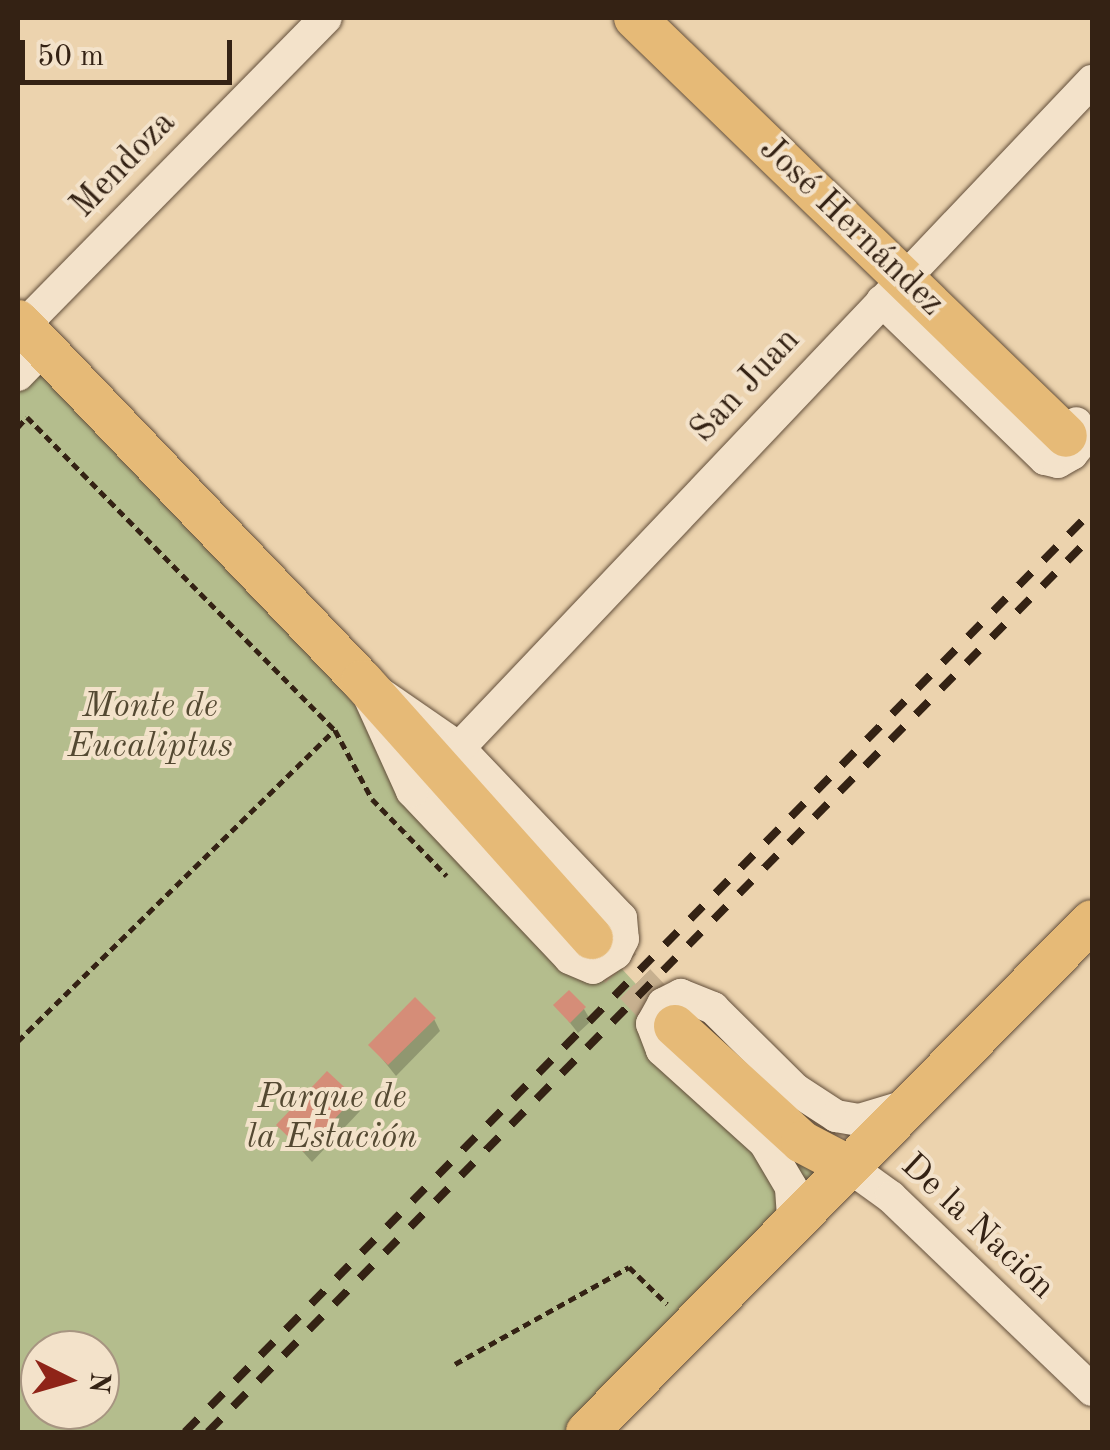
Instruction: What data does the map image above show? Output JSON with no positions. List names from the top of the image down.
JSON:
{
  "streets": {
    "main road": ["José Hernández"],
    "street": ["Mendoza", "San Juan", "De la Nación"]
  },
  "crossings": [
    ["José Hernández", "San Juan"]
  ],
  "parks": ["Monte de Eucaliptus", "Parque de la Estación"],
  "scale_bar": "50 m",
  "north": "right"
}
